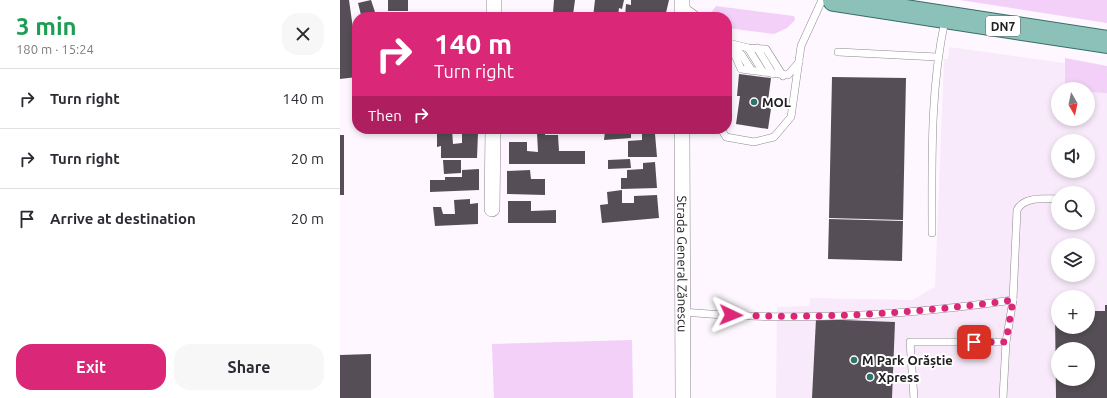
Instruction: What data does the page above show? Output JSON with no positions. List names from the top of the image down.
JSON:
{
  "streets": {
    "main road": ["DN7"],
    "street": ["Strada General Zănescu"]
  },
  "places": ["MOL", "M Park Orăștie", "Xpress"],
  "north": "bottom",
  "page": {
    "heading": ["3 min", "180 m · 15:24"],
    "turn": ["140 m", "Turn right"],
    "list": [
      {
        "name": "Turn right",
        "value": "140 m"
      },
      {
        "name": "Turn right",
        "value": "20 m"
      },
      {
        "name": "Arrive at destination",
        "value": "20 m"
      }
    ],
    "map_buttons": ["+", "−"],
    "then": "Then",
    "buttons": ["Exit", "Share"]
  }
}
